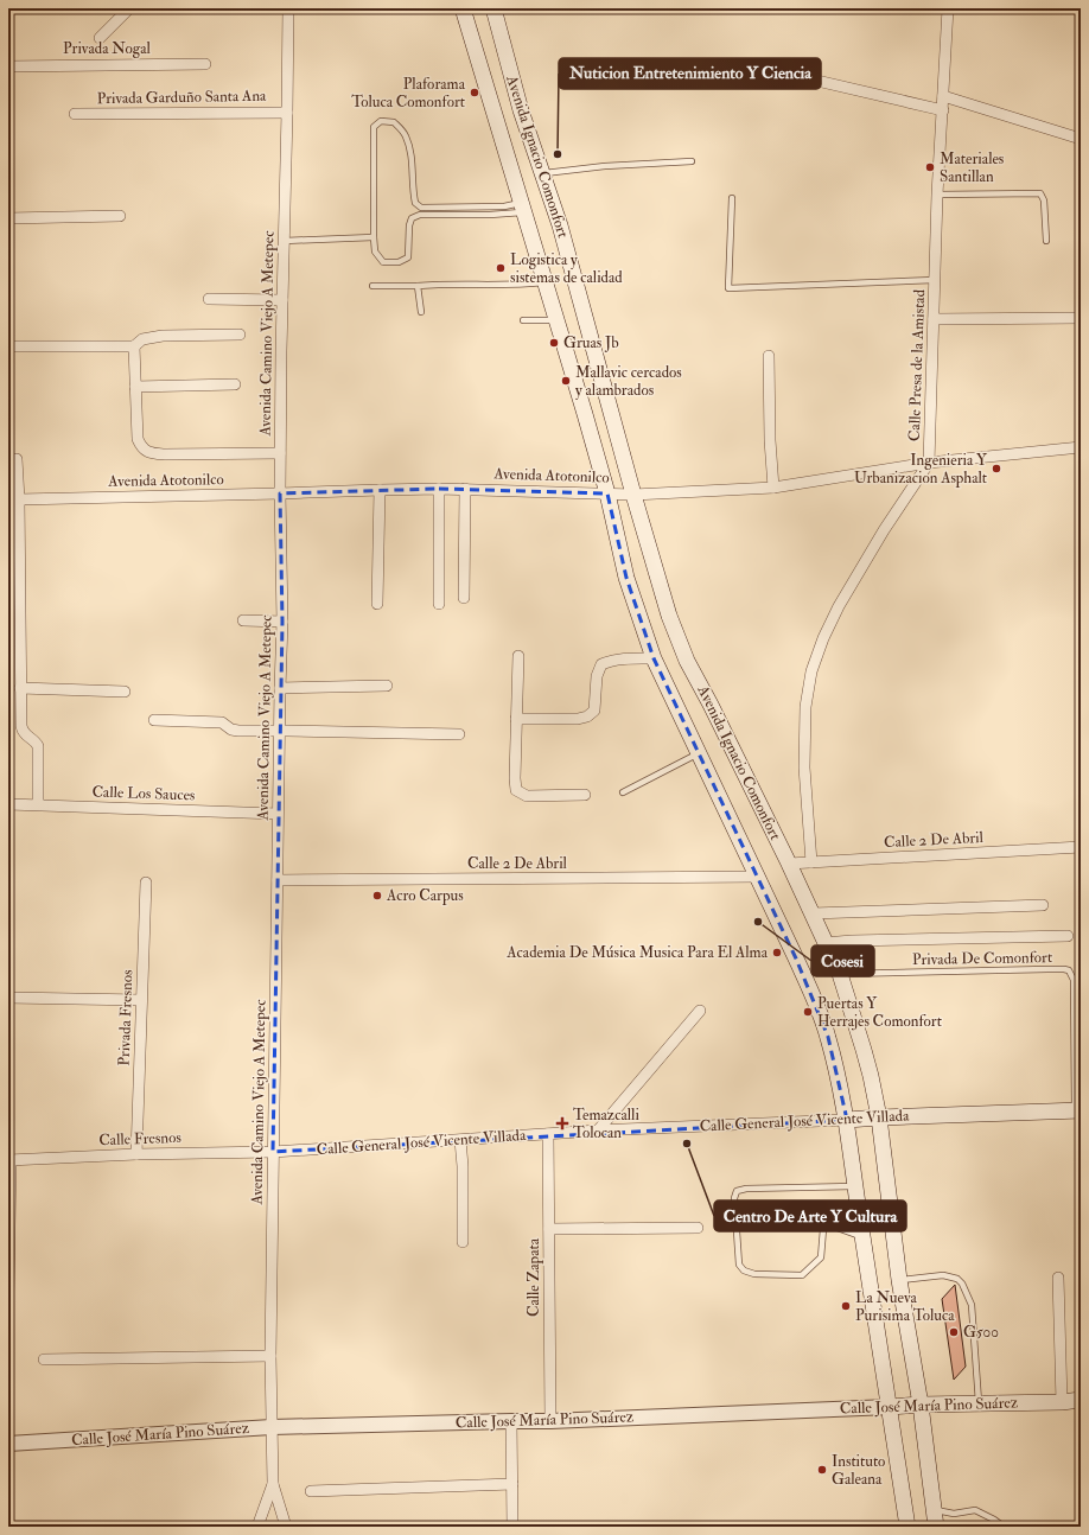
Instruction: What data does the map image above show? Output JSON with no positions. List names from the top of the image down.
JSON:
{
  "streets": {
    "main road": ["Avenida Ignacio Comonfort", "Calle General José Vicente Villada", "Calle José María Pino Suárez"],
    "street": [
      "Privada Nogal",
      "Privada Garduño Santa Ana",
      "Avenida Camino Viejo A Metepec",
      "Calle Presa de la Amistad",
      "Avenida Atotonilco",
      "Calle Los Sauces",
      "Calle 2 De Abril",
      "Privada Fresnos",
      "Calle Fresnos",
      "Calle Zapata"
    ],
    "lane": ["Privada De Comonfort"]
  },
  "crossings": [
    ["Privada Garduño Santa Ana", "Avenida Camino Viejo A Metepec"],
    ["Avenida Ignacio Comonfort", "Avenida Atotonilco"],
    ["Avenida Ignacio Comonfort", "Calle 2 De Abril"],
    ["Avenida Ignacio Comonfort", "Privada De Comonfort"],
    ["Avenida Ignacio Comonfort", "Calle General José Vicente Villada"],
    ["Avenida Ignacio Comonfort", "Calle José María Pino Suárez"],
    ["Avenida Camino Viejo A Metepec", "Avenida Atotonilco"],
    ["Avenida Camino Viejo A Metepec", "Calle Los Sauces"],
    ["Avenida Camino Viejo A Metepec", "Calle 2 De Abril"],
    ["Avenida Camino Viejo A Metepec", "Calle General José Vicente Villada"],
    ["Avenida Camino Viejo A Metepec", "Calle Fresnos"],
    ["Avenida Camino Viejo A Metepec", "Calle José María Pino Suárez"],
    ["Calle Presa de la Amistad", "Avenida Atotonilco"],
    ["Calle Presa de la Amistad", "Calle 2 De Abril"],
    ["Privada De Comonfort", "Calle General José Vicente Villada"],
    ["Privada Fresnos", "Calle Fresnos"],
    ["Calle General José Vicente Villada", "Calle Fresnos"],
    ["Calle General José Vicente Villada", "Calle Zapata"],
    ["Calle Zapata", "Calle José María Pino Suárez"]
  ],
  "places": {
    "other": [
      "Plaforama Toluca Comonfort",
      "Nuticion Entretenimiento Y Ciencia",
      "Materiales Santillan",
      "Logistica y sistemas de calidad",
      "Gruas Jb",
      "Mallavic cercados y alambrados",
      "Ingenieria Y Urbanizacion Asphalt",
      "Acro Carpus",
      "Cosesi",
      "Academia De Música Musica Para El Alma",
      "Puertas Y Herrajes Comonfort",
      "Centro De Arte Y Cultura",
      "La Nueva Purisima Toluca",
      "G500",
      "Instituto Galeana"
    ],
    "health": ["Temazcalli Tolocan"]
  }
}
